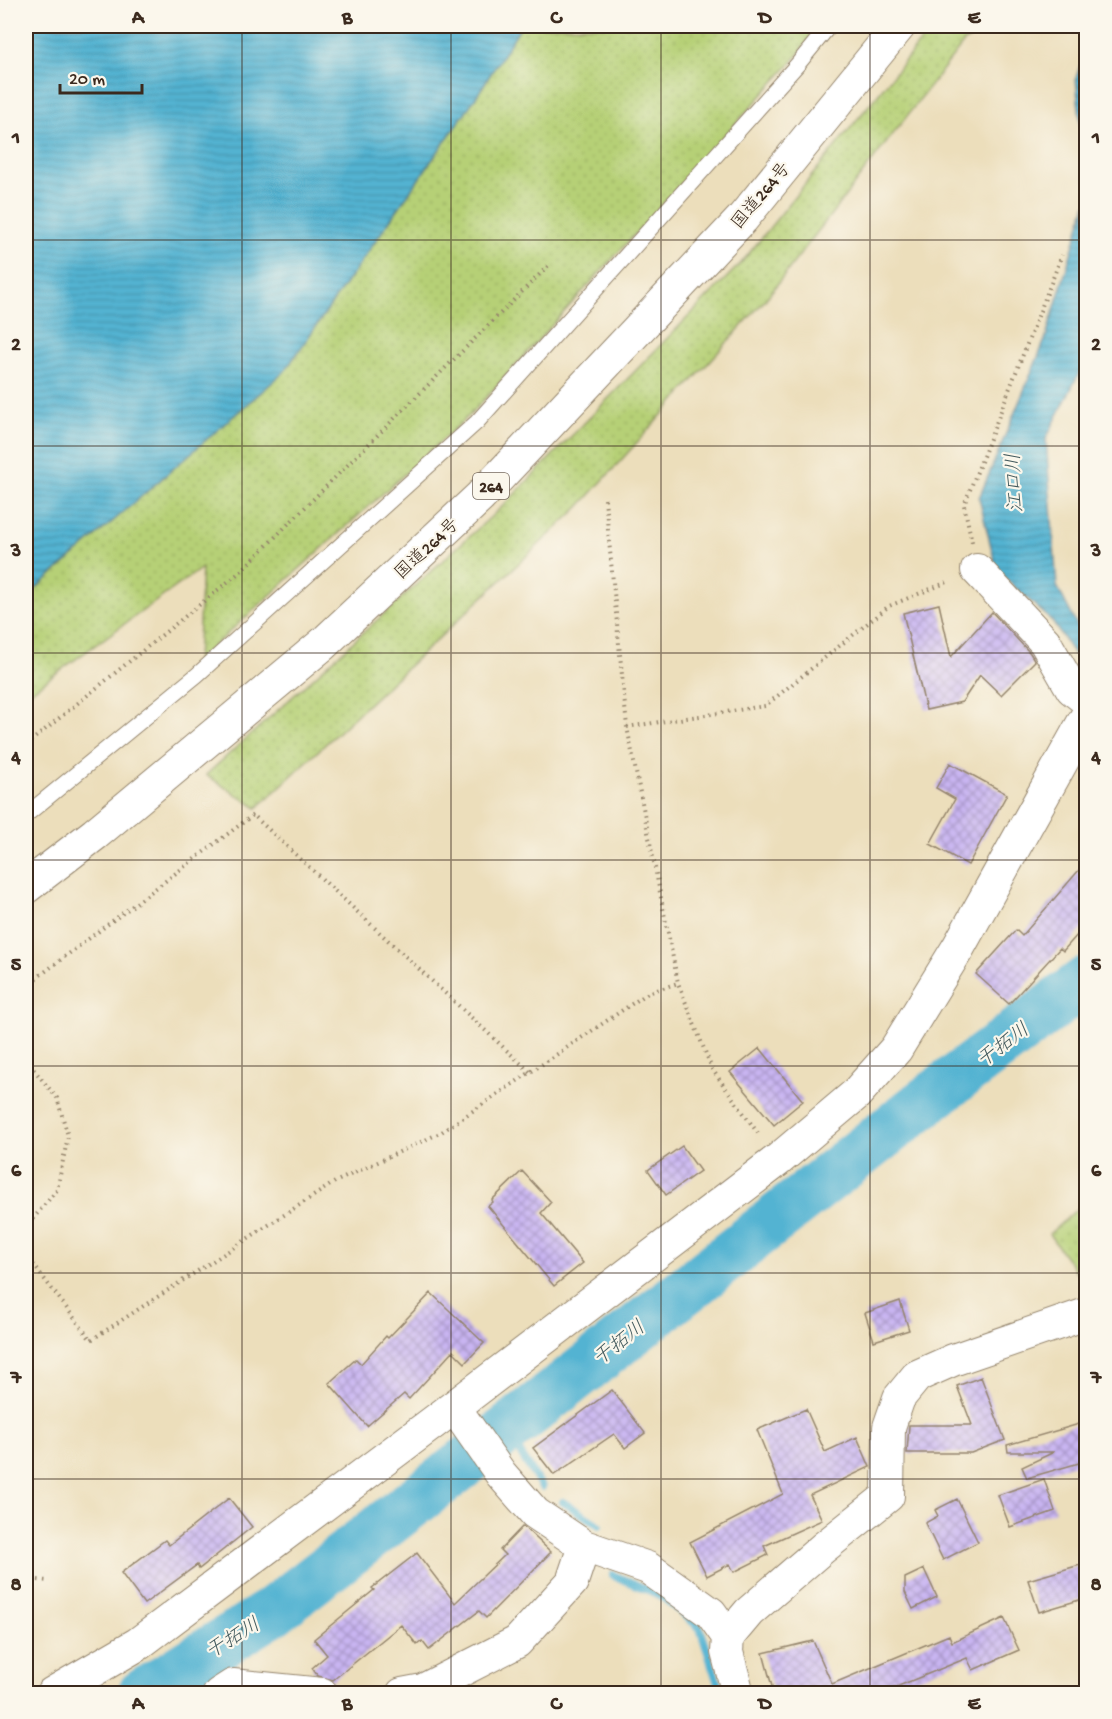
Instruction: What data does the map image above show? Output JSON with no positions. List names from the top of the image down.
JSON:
{
  "streets": {
    "main road": ["国道264号", "264"]
  },
  "water": ["江口川", "干拓川"],
  "scale_bar": "20 m",
  "grid": {
    "columns": [
      "A",
      "B",
      "C",
      "D",
      "E"
    ],
    "rows": [
      "1",
      "2",
      "3",
      "4",
      "5",
      "6",
      "7",
      "8"
    ]
  }
}
